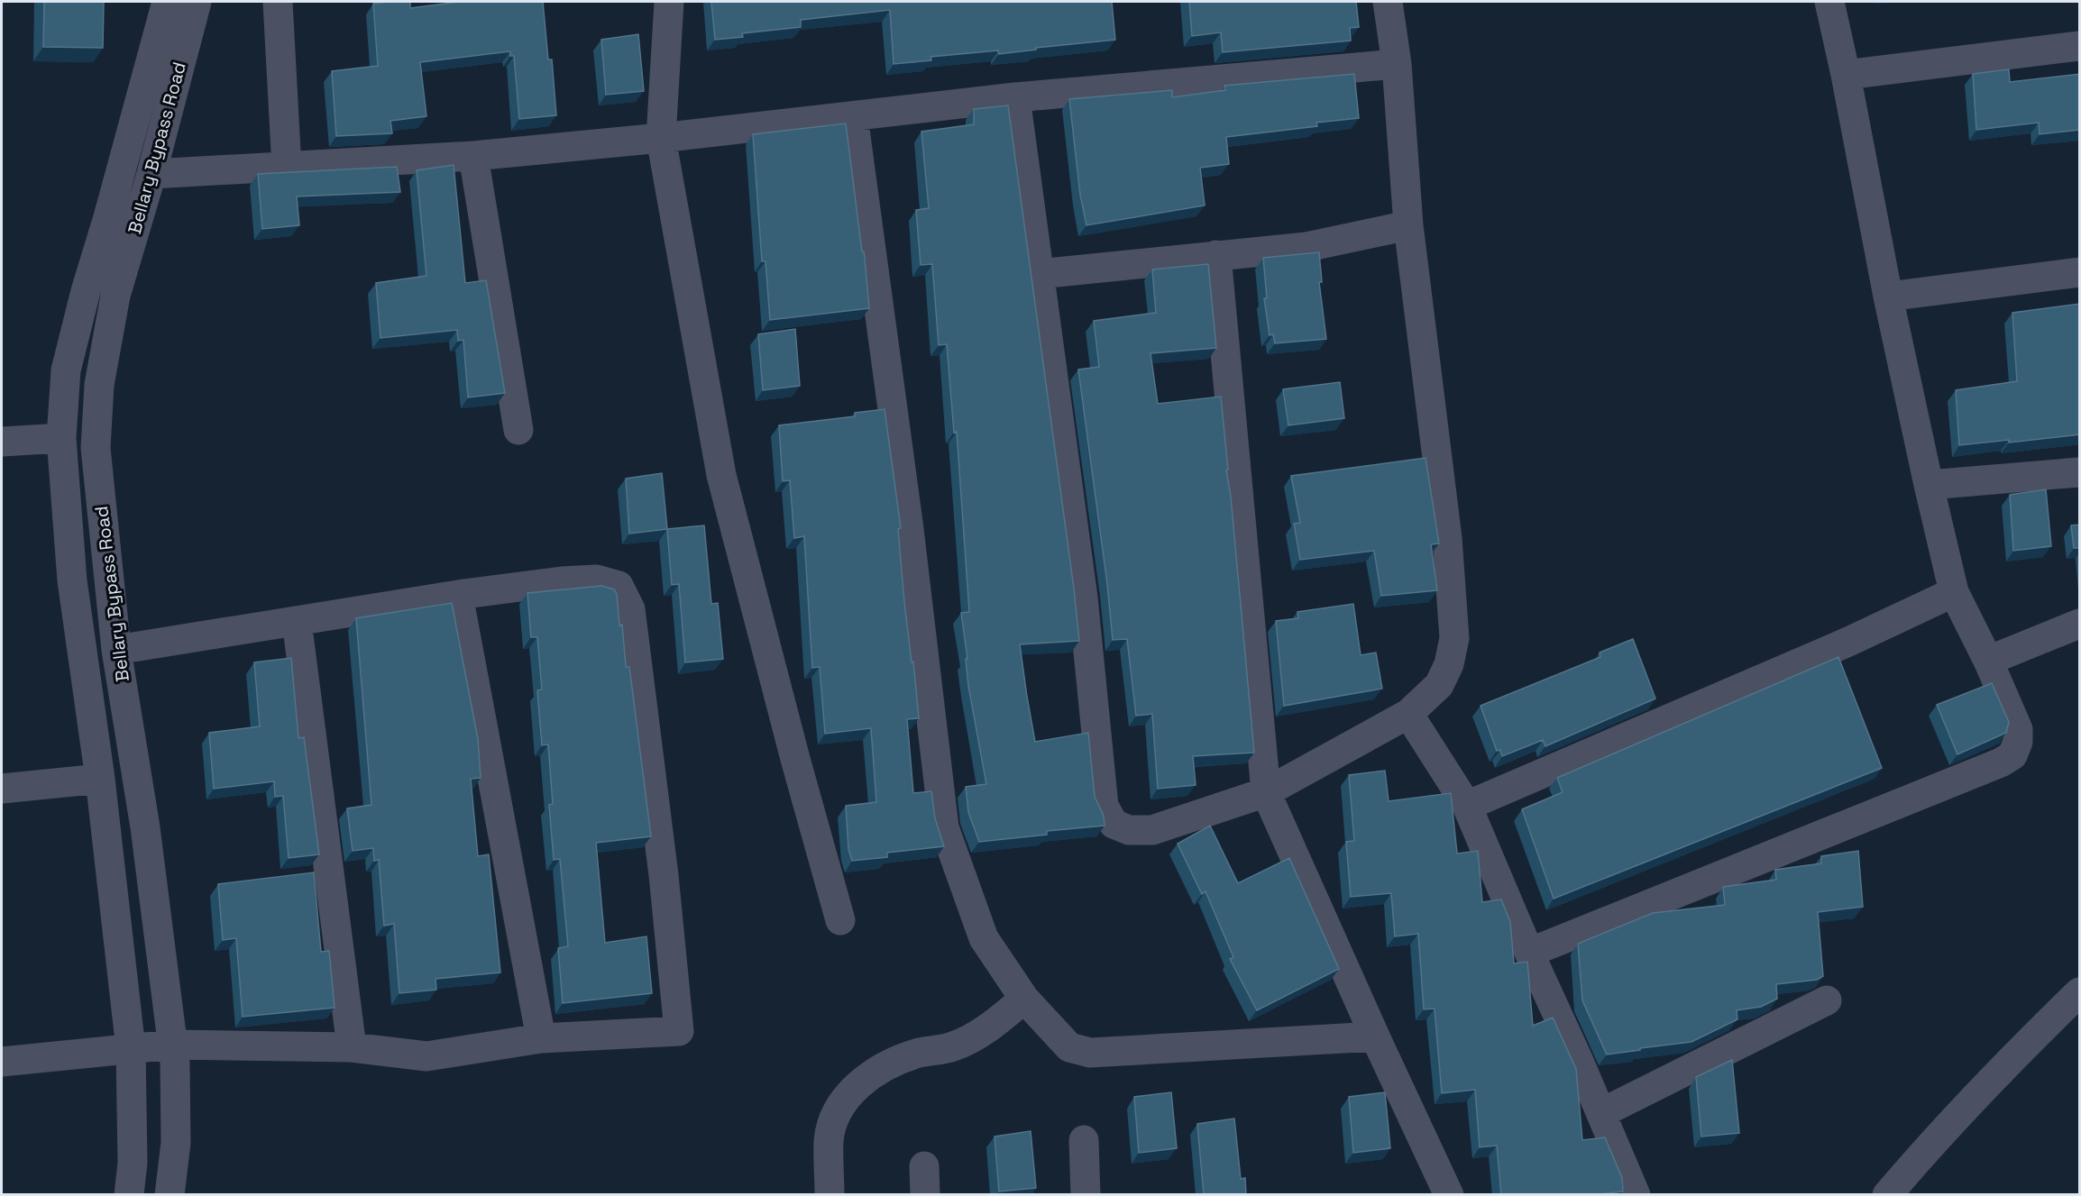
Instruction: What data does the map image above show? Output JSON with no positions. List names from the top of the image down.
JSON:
{
  "streets": {
    "street": ["Bellary Bypass Road"]
  }
}
